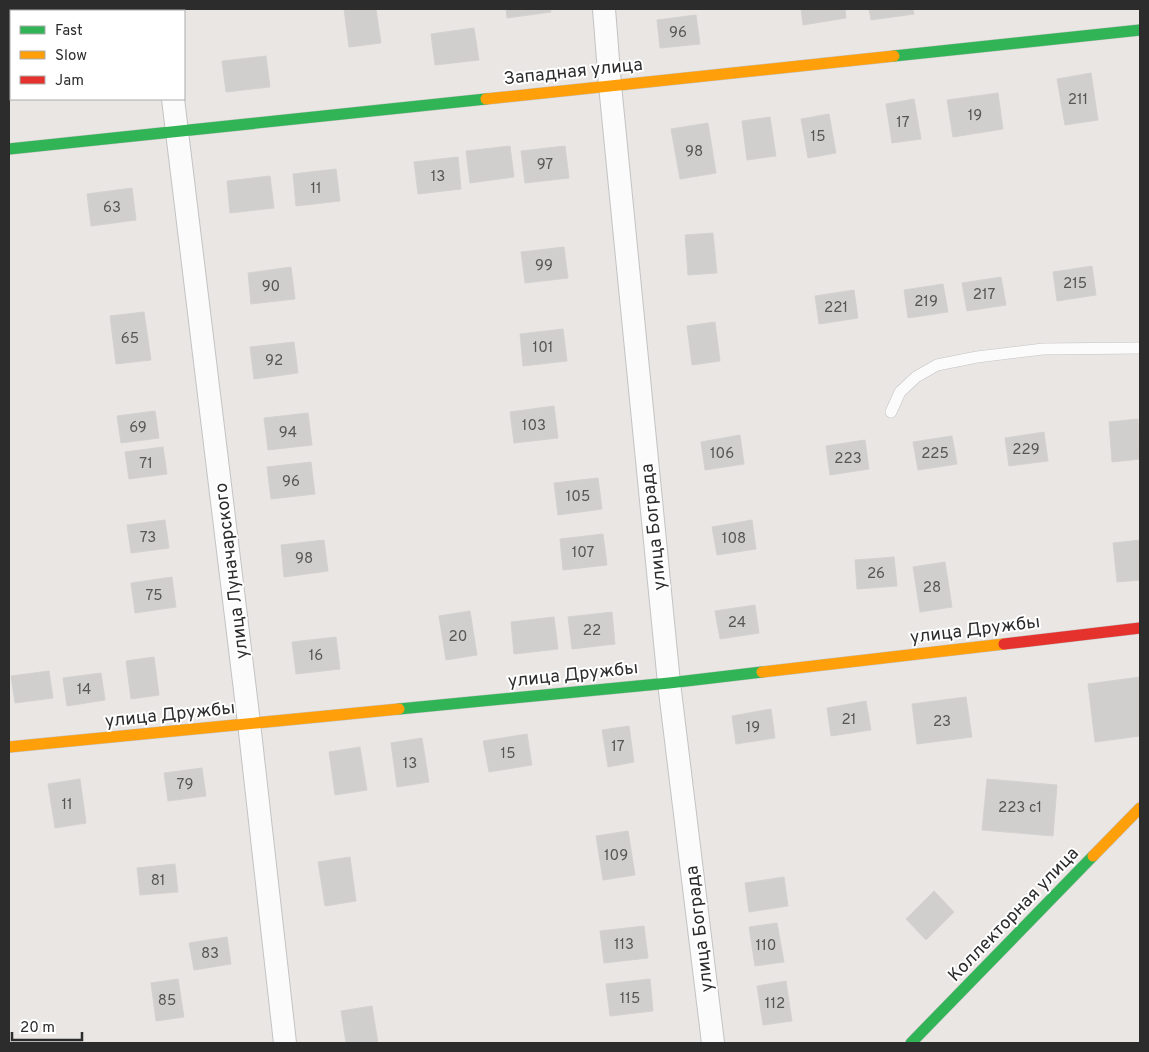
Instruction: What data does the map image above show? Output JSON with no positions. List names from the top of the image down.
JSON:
{
  "streets": {
    "street": [
      "Западная улица",
      "улица Бограда",
      "улица Луначарского",
      "улица Дружбы",
      "Коллекторная улица"
    ]
  },
  "crossings": [
    ["Западная улица", "улица Бограда"],
    ["Западная улица", "улица Луначарского"],
    ["улица Бограда", "улица Дружбы"],
    ["улица Луначарского", "улица Дружбы"]
  ],
  "house_numbers": [
    "96",
    "211",
    "19",
    "17",
    "15",
    "98",
    "97",
    "13",
    "11",
    "63",
    "99",
    "215",
    "90",
    "217",
    "219",
    "221",
    "65",
    "101",
    "92",
    "103",
    "69",
    "94",
    "229",
    "106",
    "225",
    "223",
    "71",
    "96",
    "105",
    "73",
    "108",
    "107",
    "98",
    "26",
    "28",
    "75",
    "24",
    "22",
    "20",
    "16",
    "14",
    "21",
    "23",
    "19",
    "17",
    "15",
    "13",
    "79",
    "11",
    "223 с1",
    "109",
    "81",
    "113",
    "110",
    "83",
    "115",
    "85",
    "112"
  ],
  "legend": ["Fast", "Slow", "Jam"],
  "scale_bar": "20 m"
}
